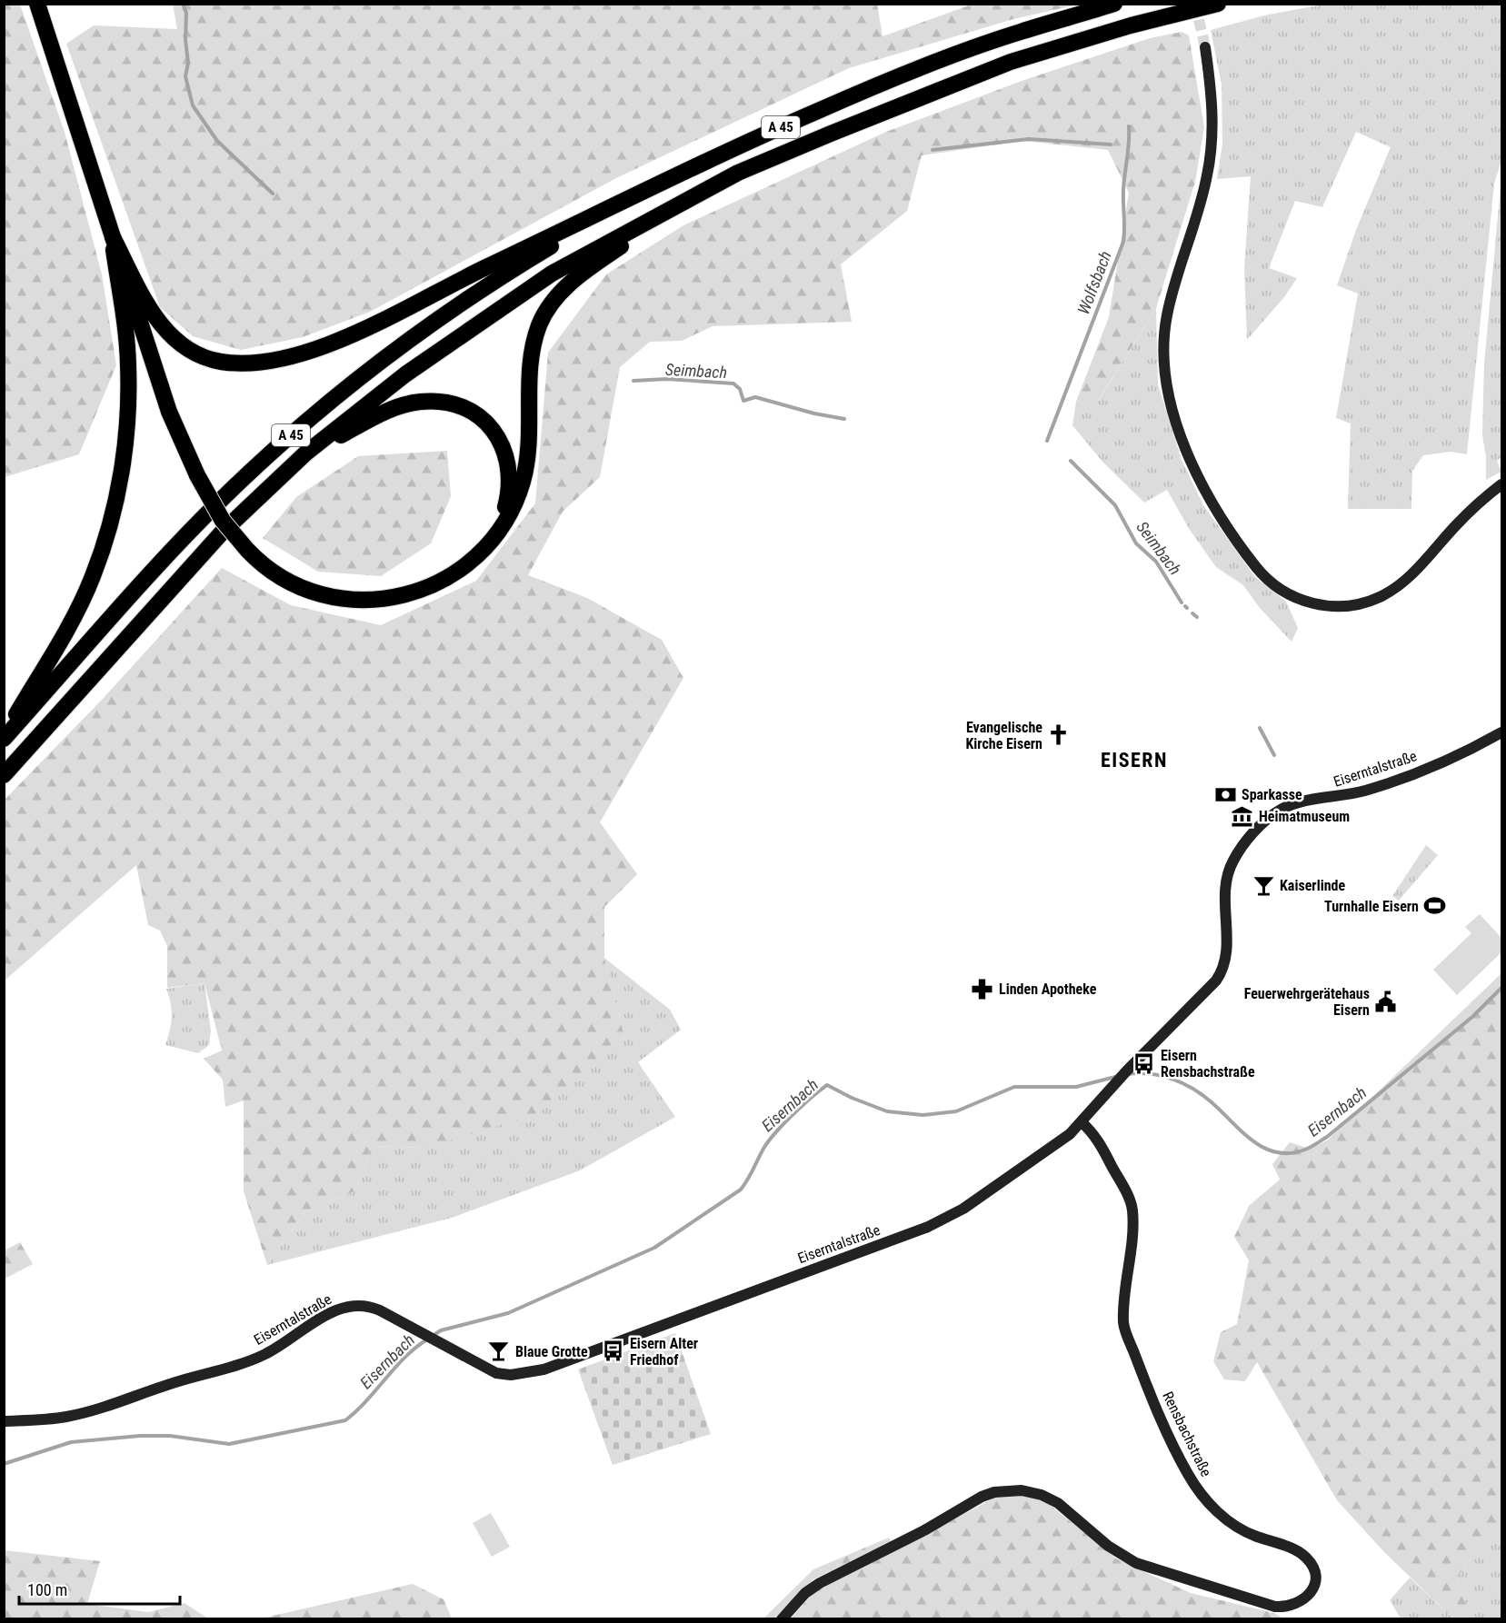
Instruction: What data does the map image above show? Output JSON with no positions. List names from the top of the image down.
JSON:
{
  "streets": {
    "highway": ["A 45"],
    "main road": ["Eiserntalstraße", "Rensbachstraße"]
  },
  "crossings": [
    ["Eiserntalstraße", "Rensbachstraße"]
  ],
  "districts": ["EISERN"],
  "water": ["Wolfsbach", "Seimbach", "Eisernbach"],
  "places": {
    "church": ["Evangelische Kirche Eisern"],
    "bank": ["Sparkasse"],
    "museum": ["Heimatmuseum"],
    "bar": ["Kaiserlinde", "Blaue Grotte"],
    "sports": ["Turnhalle Eisern"],
    "pharmacy": ["Linden Apotheke"],
    "public building": ["Feuerwehrgerätehaus Eisern"],
    "bus stop": ["Eisern Rensbachstraße", "Eisern Alter Friedhof"]
  },
  "scale_bar": "100 m"
}
